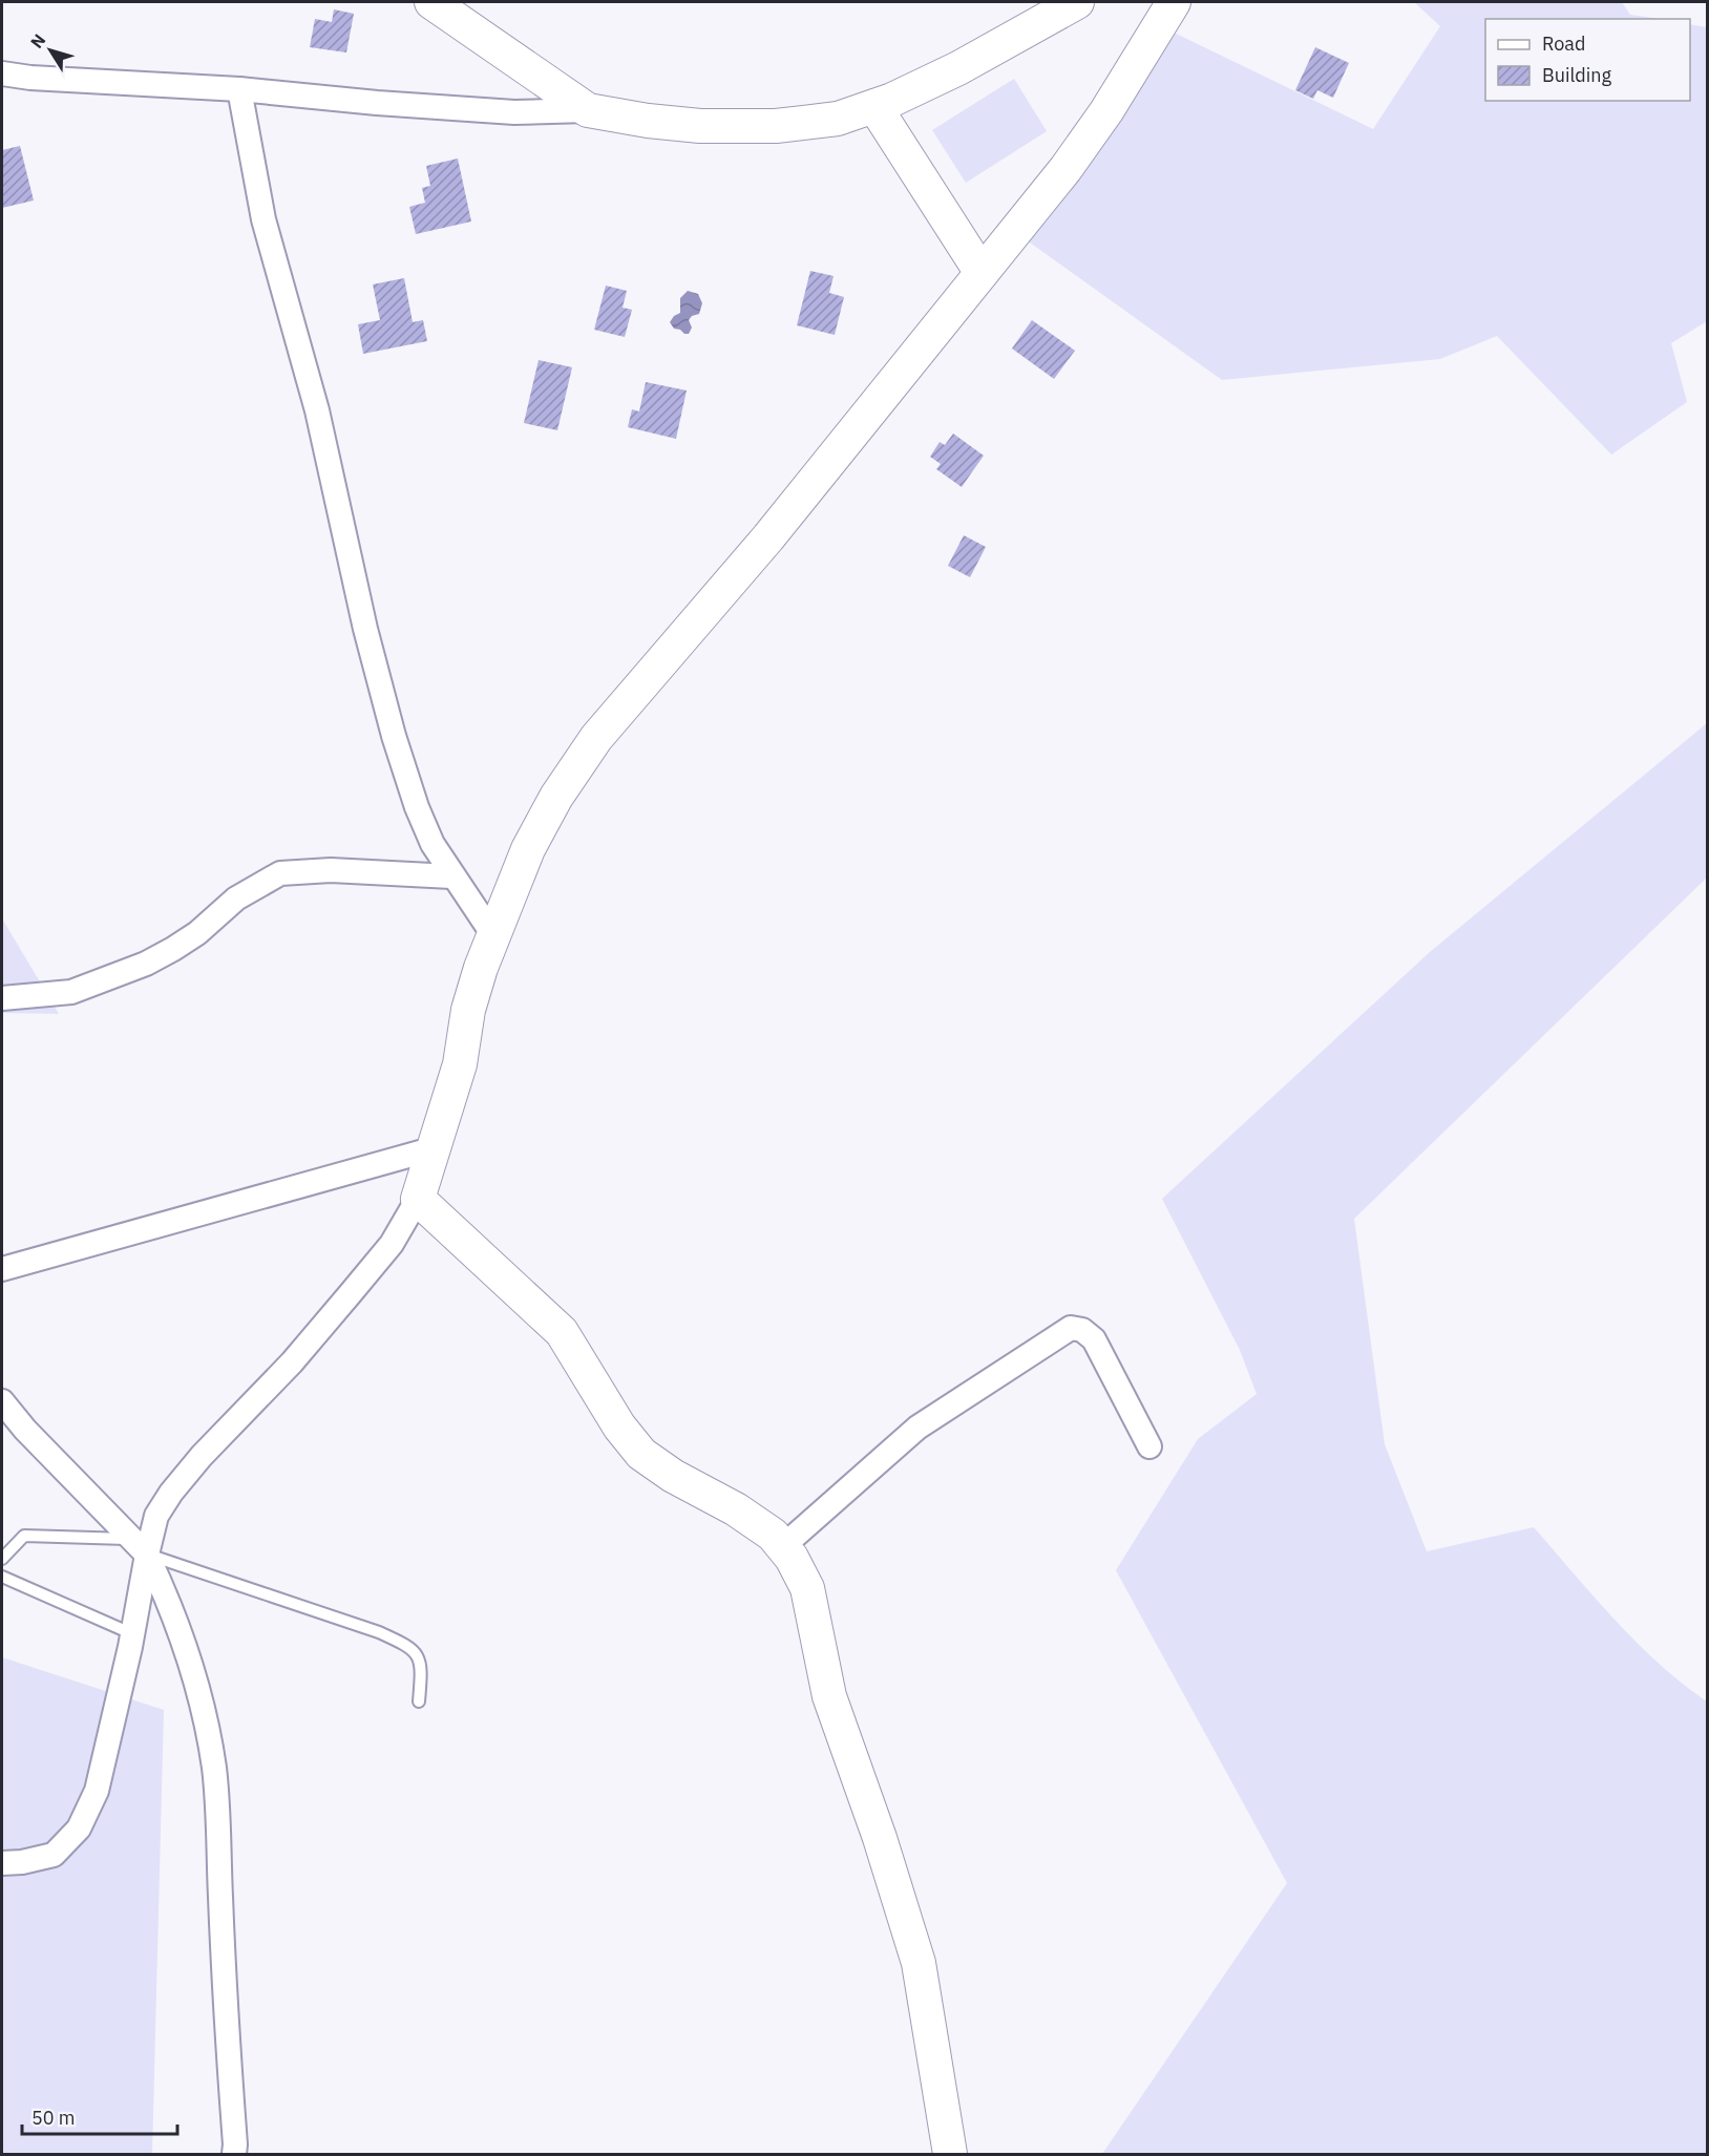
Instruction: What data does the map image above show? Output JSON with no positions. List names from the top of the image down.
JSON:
{
  "legend": ["Road", "Building"],
  "scale_bar": "50 m",
  "north": "top left"
}
